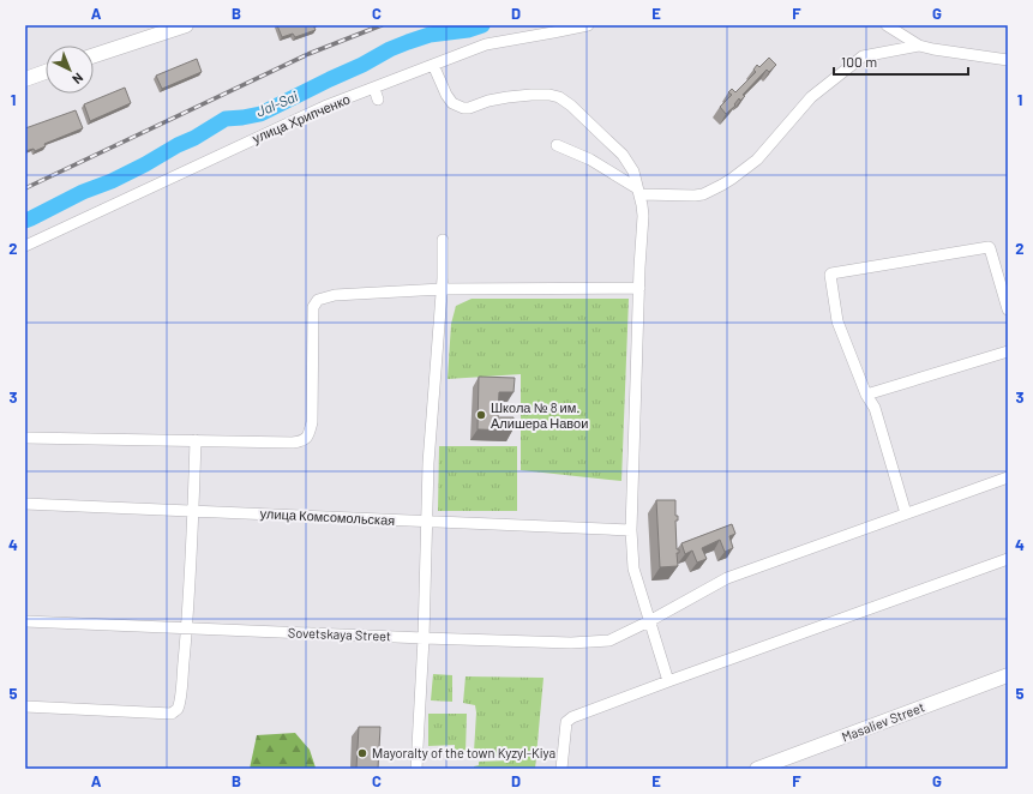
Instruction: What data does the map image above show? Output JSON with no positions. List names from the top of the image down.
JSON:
{
  "streets": {
    "main road": ["Masaliev Street"],
    "street": ["улица Хрипченко", "улица Комсомольская", "Sovetskaya Street"]
  },
  "water": ["Jal-Sai"],
  "places": ["Школа № 8 им. Алишера Навои", "Мayoralty of the town Kyzyl-Kiya"],
  "scale_bar": "100 m",
  "north": "bottom right",
  "grid": {
    "columns": [
      "A",
      "B",
      "C",
      "D",
      "E",
      "F",
      "G"
    ],
    "rows": [
      "1",
      "2",
      "3",
      "4",
      "5"
    ]
  }
}
